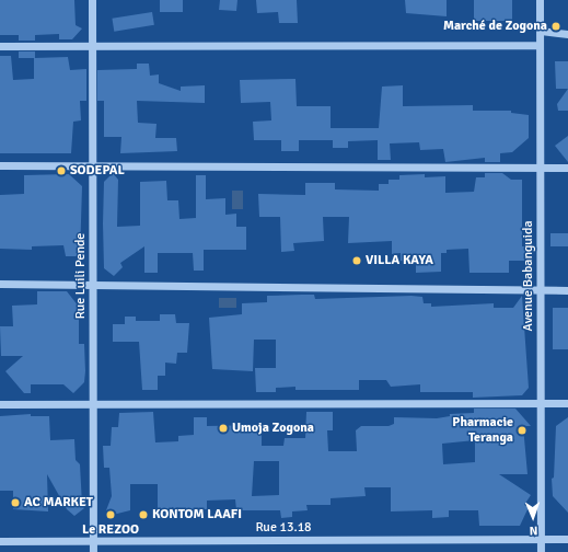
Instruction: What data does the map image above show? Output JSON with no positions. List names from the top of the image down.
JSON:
{
  "streets": {
    "street": ["Rue Luili Pende", "Avenue Babanguida", "Rue 13.18"]
  },
  "crossings": [
    ["Rue Luili Pende", "Rue 13.18"],
    ["Avenue Babanguida", "Rue 13.18"]
  ],
  "places": [
    "Marché de Zogona",
    "SODEPAL",
    "VILLA KAYA",
    "Umoja Zogona",
    "Pharmacie Teranga",
    "AC MARKET",
    "Le REZOO",
    "KONTOM LAAFI"
  ],
  "north": "bottom"
}
